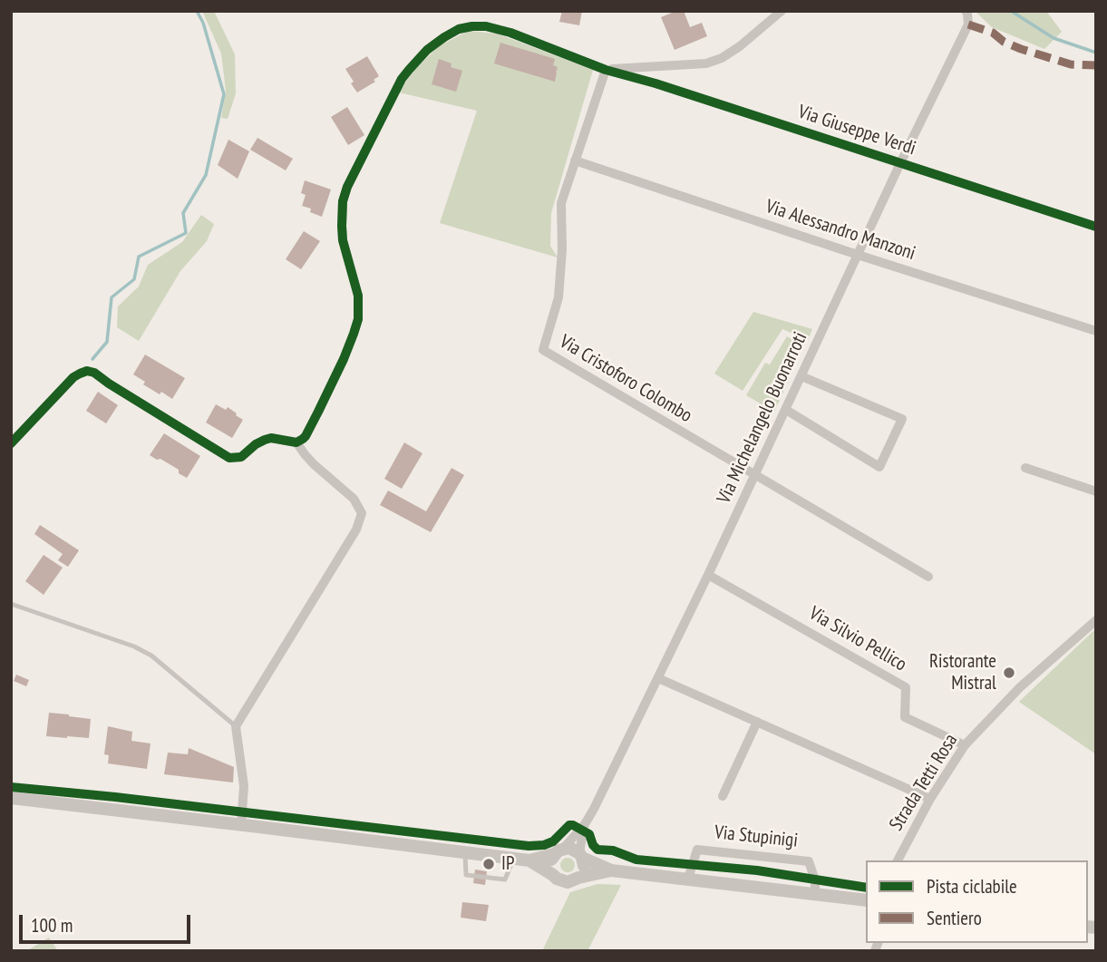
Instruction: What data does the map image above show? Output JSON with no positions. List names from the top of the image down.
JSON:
{
  "streets": {
    "street": [
      "Via Giuseppe Verdi",
      "Via Alessandro Manzoni",
      "Via Cristoforo Colombo",
      "Via Michelangelo Buonarroti",
      "Via Silvio Pellico",
      "Strada Tetti Rosa",
      "Via Stupinigi"
    ]
  },
  "crossings": [
    ["Via Giuseppe Verdi", "Via Cristoforo Colombo"],
    ["Via Giuseppe Verdi", "Via Michelangelo Buonarroti"],
    ["Via Alessandro Manzoni", "Via Cristoforo Colombo"],
    ["Via Alessandro Manzoni", "Via Michelangelo Buonarroti"],
    ["Via Cristoforo Colombo", "Via Michelangelo Buonarroti"],
    ["Via Michelangelo Buonarroti", "Via Silvio Pellico"],
    ["Via Silvio Pellico", "Strada Tetti Rosa"]
  ],
  "places": ["Ristorante Mistral", "IP"],
  "legend": ["Pista ciclabile", "Sentiero"],
  "scale_bar": "100 m"
}
